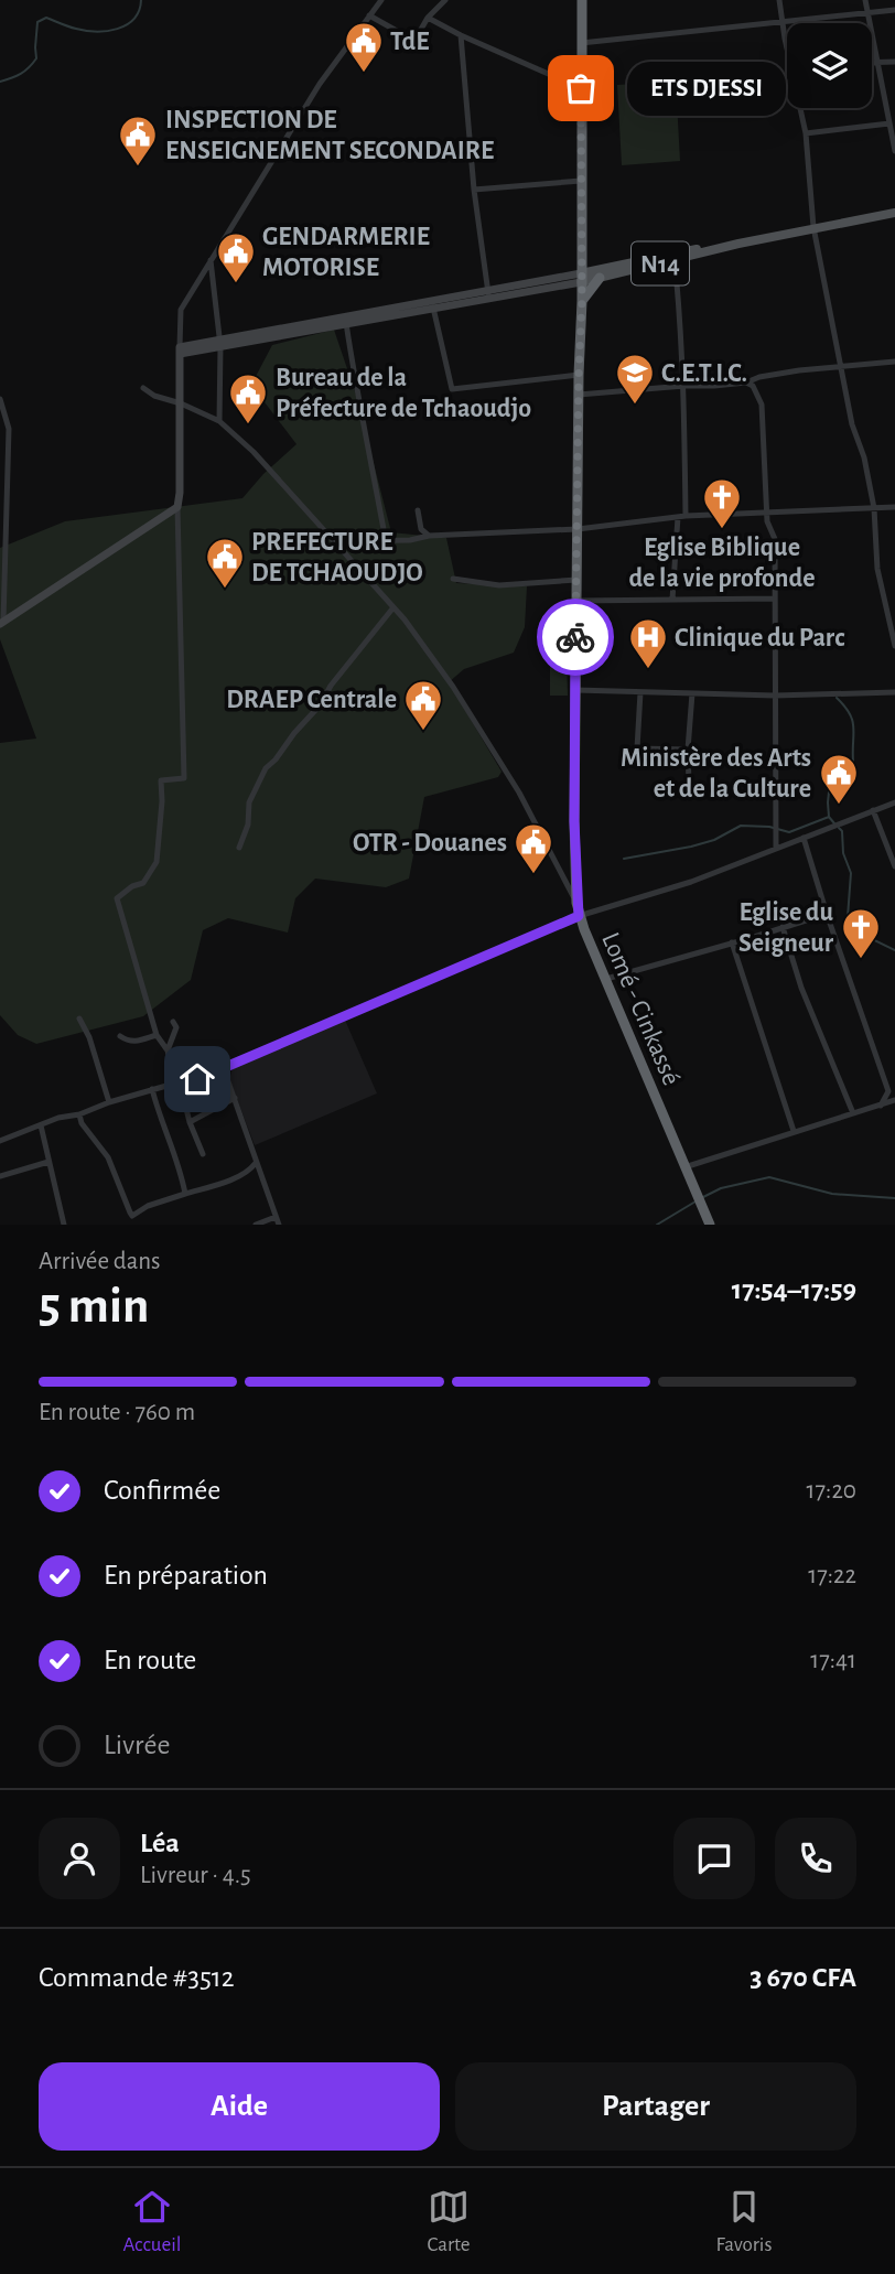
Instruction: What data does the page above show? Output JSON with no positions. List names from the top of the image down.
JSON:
{
  "streets": {
    "highway": ["Lomé - Cinkassé"],
    "main road": ["N14"]
  },
  "crossings": [
    ["N14", "Lomé - Cinkassé"]
  ],
  "places": {
    "public building": [
      "TdE",
      "INSPECTION DE ENSEIGNEMENT SECONDAIRE",
      "GENDARMERIE MOTORISE",
      "Bureau de la Préfecture de Tchaoudjo",
      "PREFECTURE DE TCHAOUDJO",
      "DRAEP Centrale",
      "Ministère des Arts et de la Culture",
      "OTR - Douanes"
    ],
    "other": ["ETS DJESSI"],
    "school or university": ["C.E.T.I.C."],
    "church": ["Eglise Biblique de la vie profonde", "Eglise du Seigneur"],
    "hospital": ["Clinique du Parc"]
  },
  "page": {
    "bubble": "ETS DJESSI",
    "heading": ["5 min", "Arrivée dans", "17:54–17:59"],
    "panel": [
      "Léa",
      "Livreur · 4.5",
      "Commande #3512",
      "3 670 CFA"
    ],
    "bar": "En route · 760 m",
    "list": [
      ["Confirmée", "17:20"],
      ["En préparation", "17:22"],
      ["En route", "17:41"],
      "Livrée"
    ],
    "buttons": ["Aide", "Partager"],
    "tabs": ["Accueil", "Carte", "Favoris"]
  }
}
